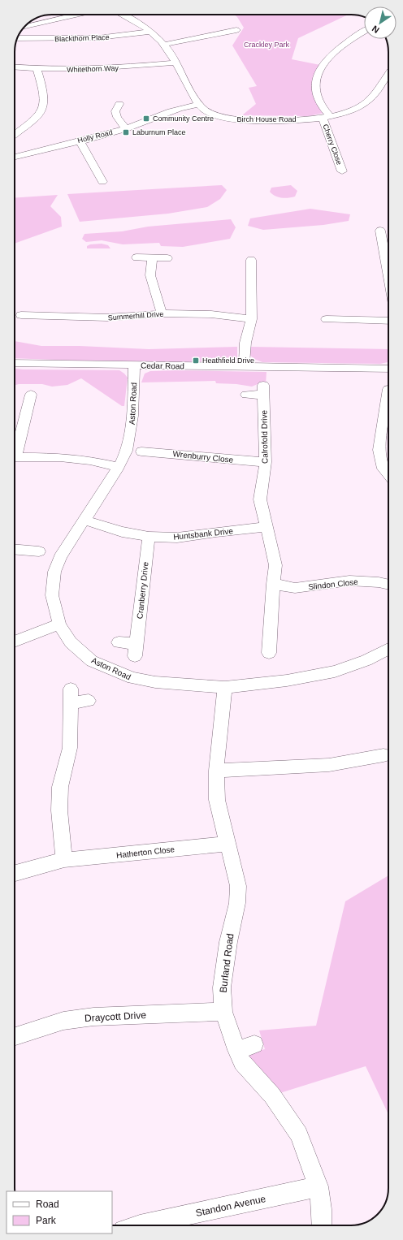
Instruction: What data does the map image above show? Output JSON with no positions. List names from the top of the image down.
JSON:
{
  "streets": {
    "street": [
      "Blackthorn Place",
      "Whitethorn Way",
      "Birch House Road",
      "Holly Road",
      "Cherry Close",
      "Summerhill Drive",
      "Cedar Road",
      "Aston Road",
      "Calrofold Drive",
      "Wrenburry Close",
      "Huntsbank Drive",
      "Slindon Close",
      "Cranberry Drive",
      "Hatherton Close",
      "Burland Road",
      "Draycott Drive",
      "Standon Avenue"
    ]
  },
  "crossings": [
    ["Blackthorn Place", "Birch House Road"],
    ["Whitethorn Way", "Birch House Road"],
    ["Birch House Road", "Holly Road"],
    ["Birch House Road", "Cherry Close"],
    ["Cedar Road", "Aston Road"],
    ["Aston Road", "Huntsbank Drive"],
    ["Aston Road", "Burland Road"],
    ["Calrofold Drive", "Wrenburry Close"],
    ["Calrofold Drive", "Huntsbank Drive"],
    ["Huntsbank Drive", "Cranberry Drive"],
    ["Hatherton Close", "Burland Road"],
    ["Burland Road", "Draycott Drive"],
    ["Burland Road", "Standon Avenue"]
  ],
  "parks": ["Crackley Park"],
  "places": {
    "transit": ["Community Centre", "Laburnum Place", "Heathfield Drive"]
  },
  "legend": ["Road", "Park"],
  "north": "bottom left"
}
